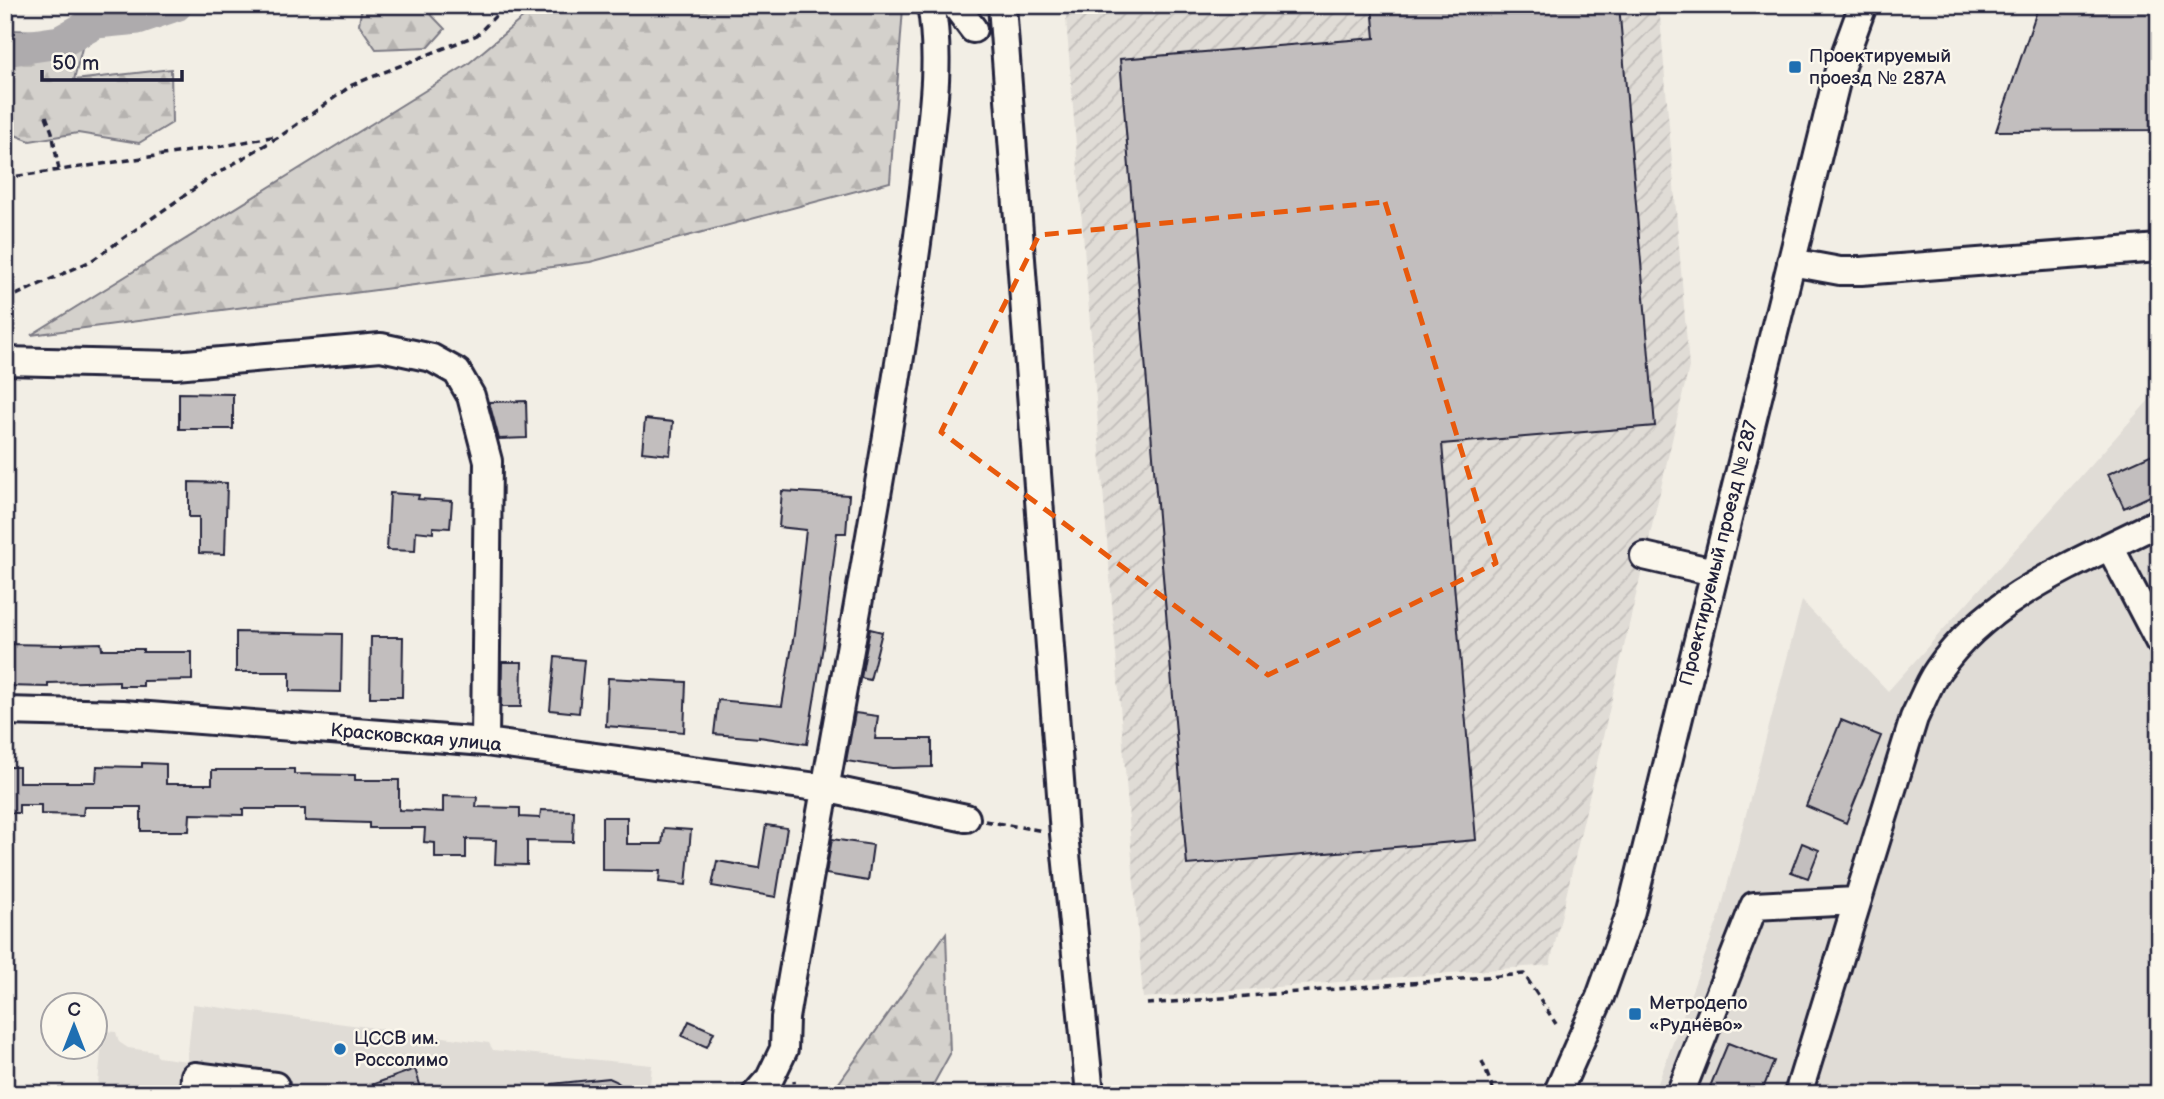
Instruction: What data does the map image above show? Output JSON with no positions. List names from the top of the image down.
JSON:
{
  "streets": {
    "street": ["Проектируемый проезд № 287", "Красковская улица"]
  },
  "places": {
    "transit": ["Проектируемый проезд № 287А", "Метродепо «Руднёво»"],
    "other": ["ЦССВ им. Россолимо"]
  },
  "scale_bar": "50 m",
  "north": "top"
}
